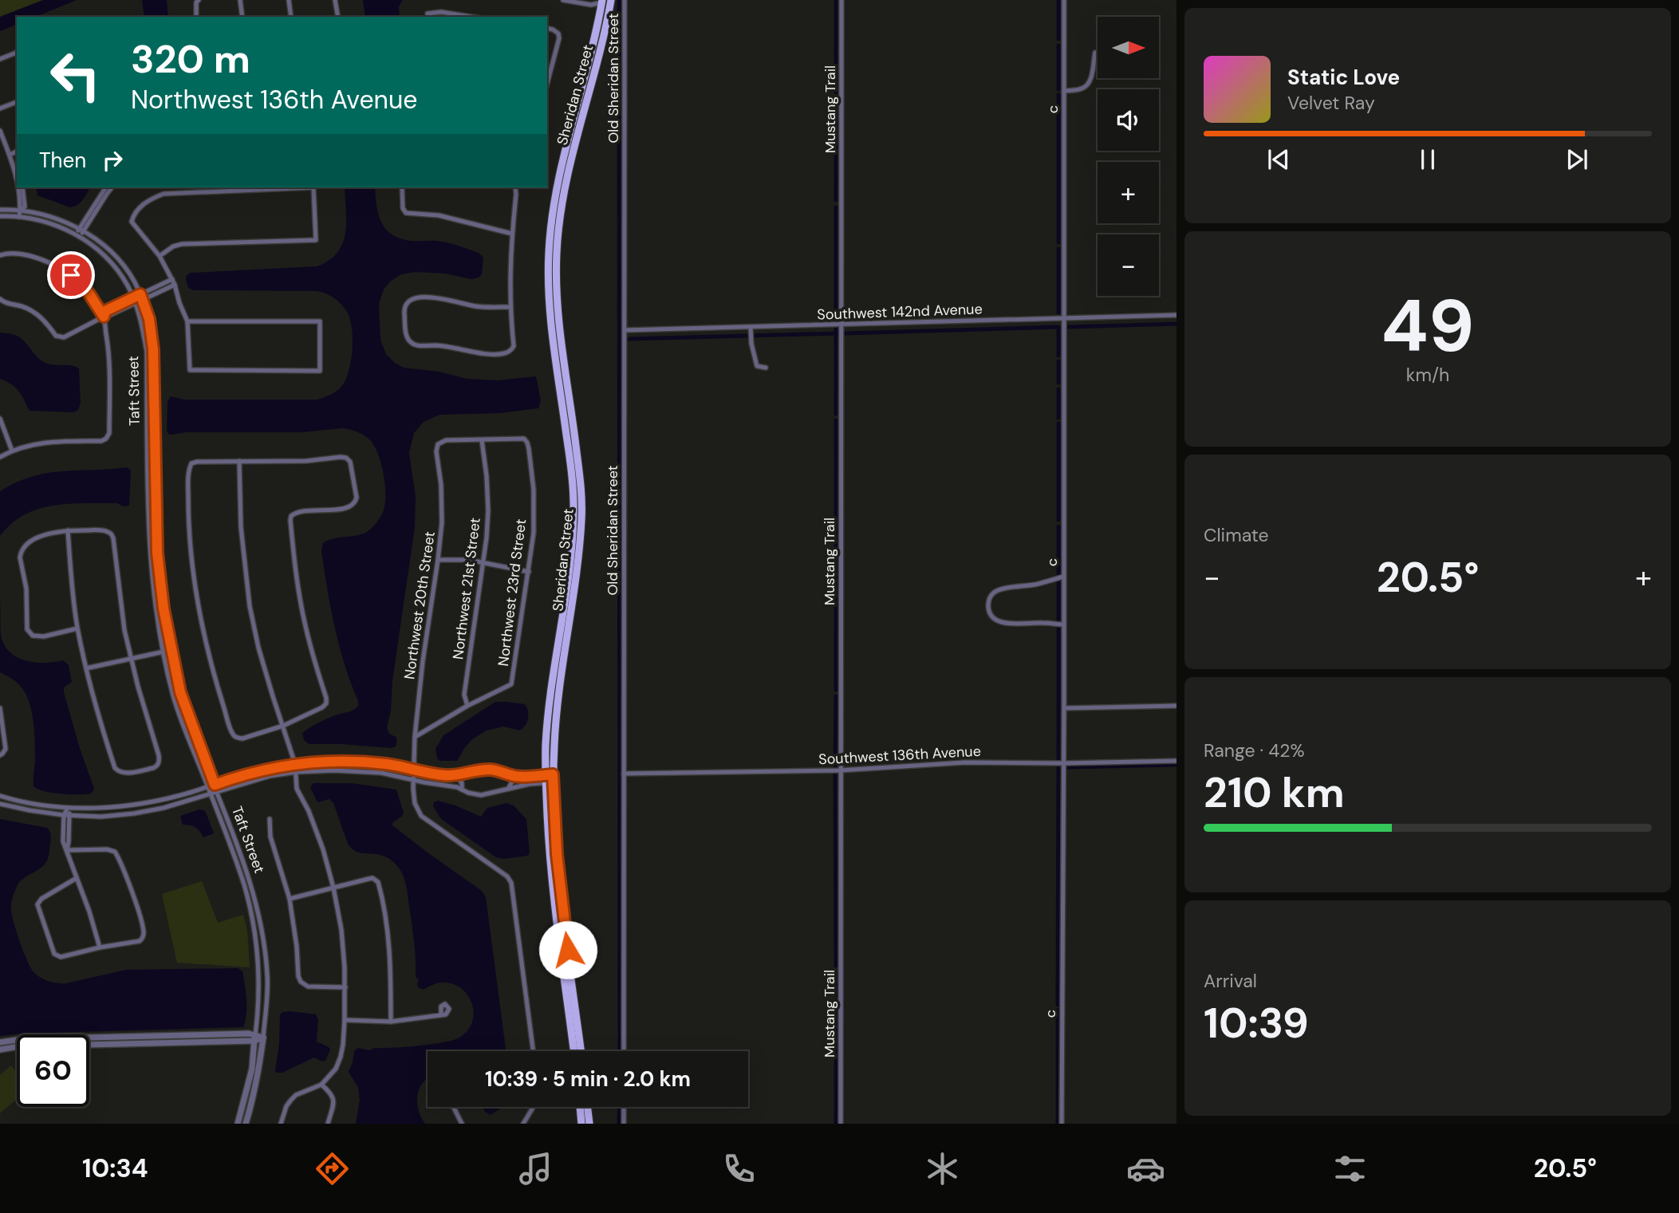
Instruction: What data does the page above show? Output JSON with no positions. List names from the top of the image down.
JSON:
{
  "streets": {
    "main road": ["Sheridan Street"],
    "street": [
      "Old Sheridan Street",
      "Mustang Trail",
      "c",
      "Southwest 142nd Avenue",
      "Taft Street",
      "Northwest 21st Street",
      "Northwest 23rd Street",
      "Northwest 20th Street",
      "Southwest 136th Avenue"
    ]
  },
  "crossings": [
    ["Old Sheridan Street", "Southwest 142nd Avenue"],
    ["Old Sheridan Street", "Southwest 136th Avenue"],
    ["Mustang Trail", "Southwest 142nd Avenue"],
    ["Mustang Trail", "Southwest 136th Avenue"],
    ["c", "Southwest 142nd Avenue"],
    ["c", "Southwest 136th Avenue"],
    ["Northwest 21st Street", "Northwest 23rd Street"],
    ["Northwest 21st Street", "Northwest 20th Street"],
    ["Northwest 23rd Street", "Northwest 20th Street"]
  ],
  "north": "right",
  "page": {
    "map_buttons": ["+", "−"],
    "turn": ["320 m", "Northwest 136th Avenue"],
    "song": ["Static Love", "Velvet Ray"],
    "then": "Then",
    "tile": [
      ["49", "km/h"],
      "Climate",
      ["Range · 42%", "210 km"],
      ["Arrival", "10:39"]
    ],
    "heat": ["−", "20.5°", "+"],
    "limit": "60",
    "trip": "10:39 · 5 min · 2.0 km",
    "tabs": ["10:34", "20.5°"]
  }
}
